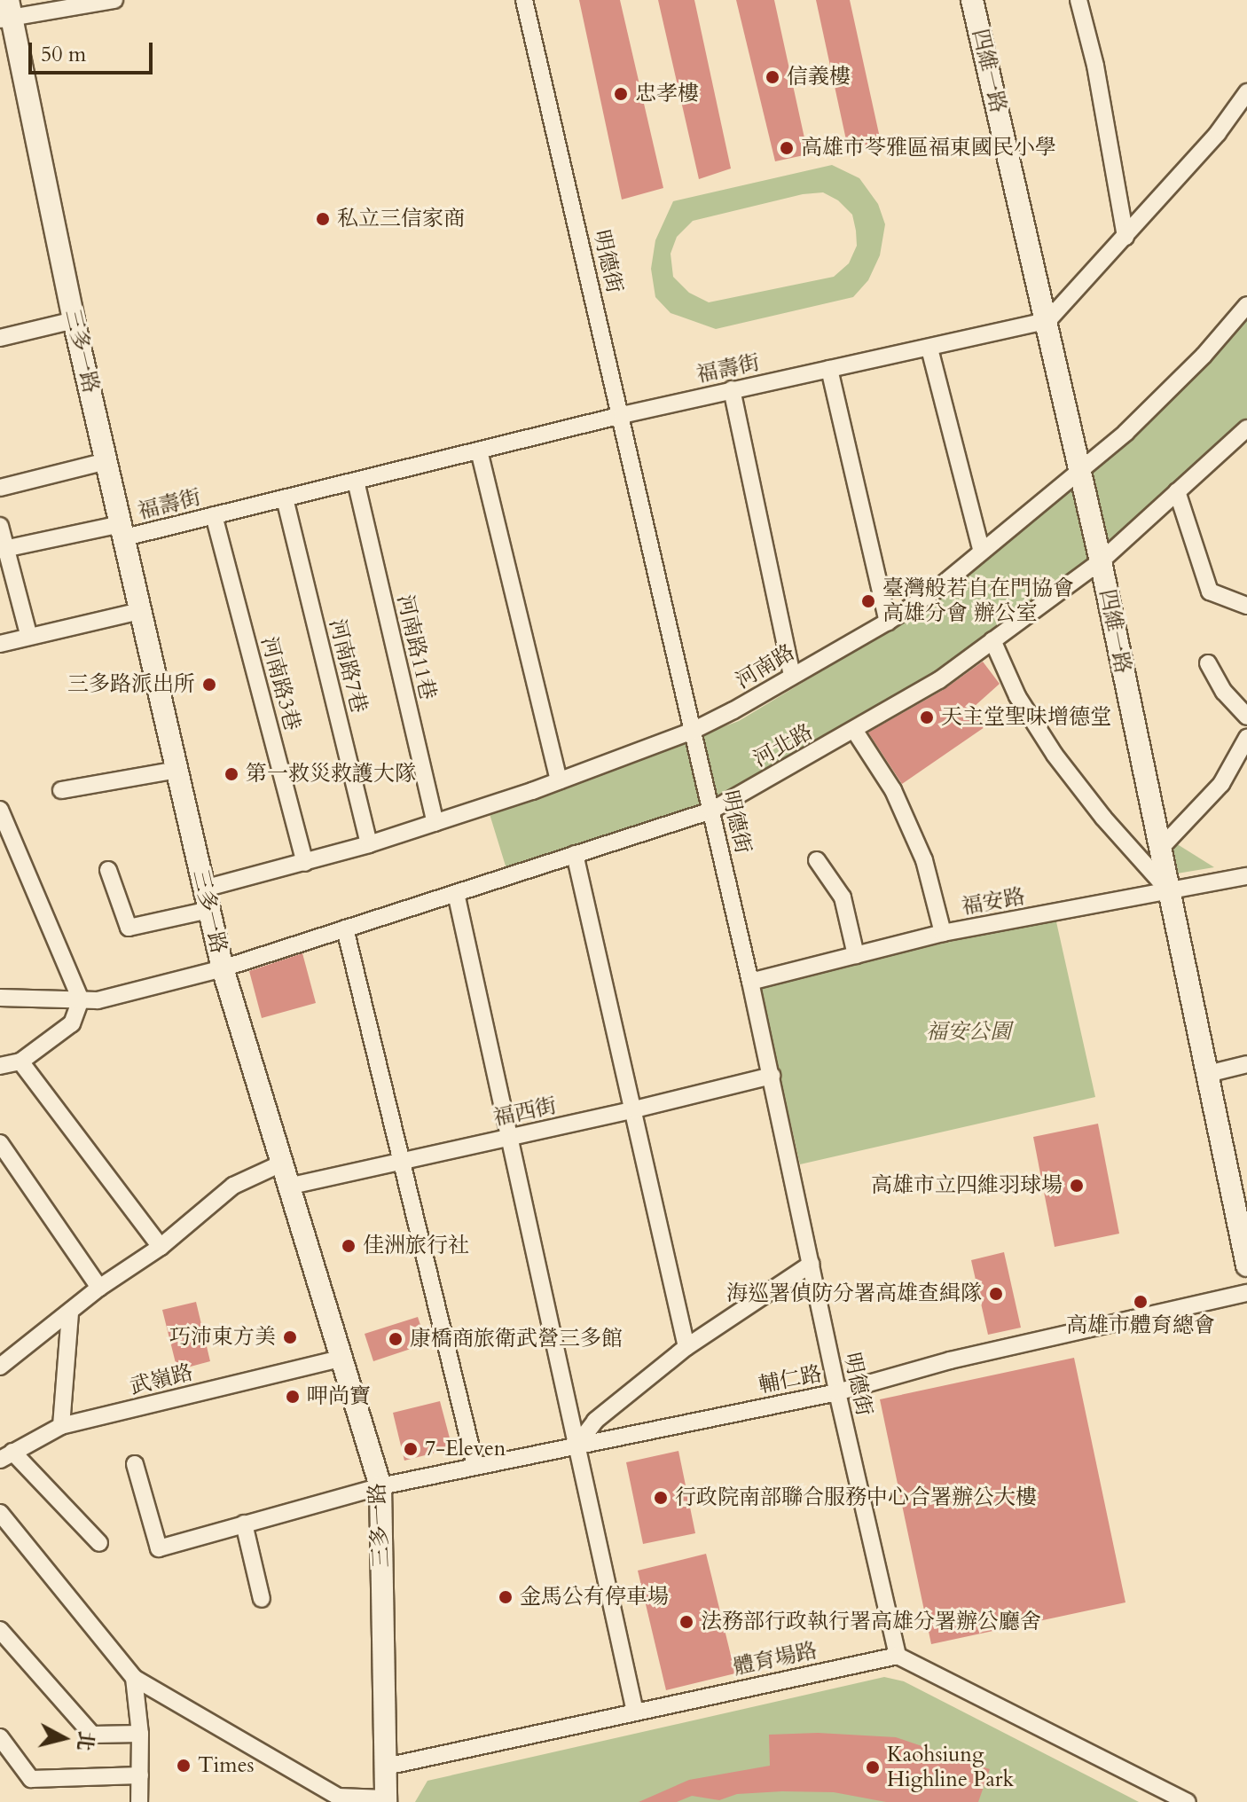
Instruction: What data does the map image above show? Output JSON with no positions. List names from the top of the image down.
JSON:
{
  "streets": {
    "street": [
      "四維一路",
      "明德街",
      "三多一路",
      "福壽街",
      "河南路11巷",
      "河南路7巷",
      "河南路",
      "河南路3巷",
      "河北路",
      "福安路",
      "福西街",
      "武嶺路",
      "輔仁路",
      "體育場路"
    ]
  },
  "crossings": [
    ["四維一路", "福壽街"],
    ["四維一路", "河南路"],
    ["四維一路", "河北路"],
    ["四維一路", "福安路"],
    ["明德街", "福壽街"],
    ["明德街", "河南路"],
    ["明德街", "河北路"],
    ["明德街", "福安路"],
    ["明德街", "福西街"],
    ["明德街", "輔仁路"],
    ["明德街", "體育場路"],
    ["三多一路", "福壽街"],
    ["三多一路", "河南路"],
    ["三多一路", "河北路"],
    ["三多一路", "福西街"],
    ["三多一路", "武嶺路"],
    ["三多一路", "輔仁路"],
    ["三多一路", "體育場路"],
    ["福壽街", "河南路11巷"],
    ["福壽街", "河南路7巷"],
    ["福壽街", "河南路3巷"],
    ["河南路11巷", "河南路"],
    ["河南路7巷", "河南路"],
    ["河南路", "河南路3巷"]
  ],
  "parks": ["福安公園"],
  "places": [
    "信義樓",
    "忠孝樓",
    "高雄市苓雅區福東國民小學",
    "私立三信家商",
    "臺灣般若自在門協會 高雄分會 辦公室",
    "三多路派出所",
    "天主堂聖味增德堂",
    "第一救災救護大隊",
    "高雄市立四維羽球場",
    "佳洲旅行社",
    "海巡署偵防分署高雄查緝隊",
    "高雄市體育總會",
    "巧沛東方美",
    "康橋商旅衛武營三多館",
    "呷尚寶",
    "7-Eleven",
    "行政院南部聯合服務中心合署辦公大樓",
    "金馬公有停車場",
    "法務部行政執行署高雄分署辦公廳舍",
    "Times",
    "Kaohsiung Highline Park"
  ],
  "scale_bar": "50 m",
  "north": "right"
}
